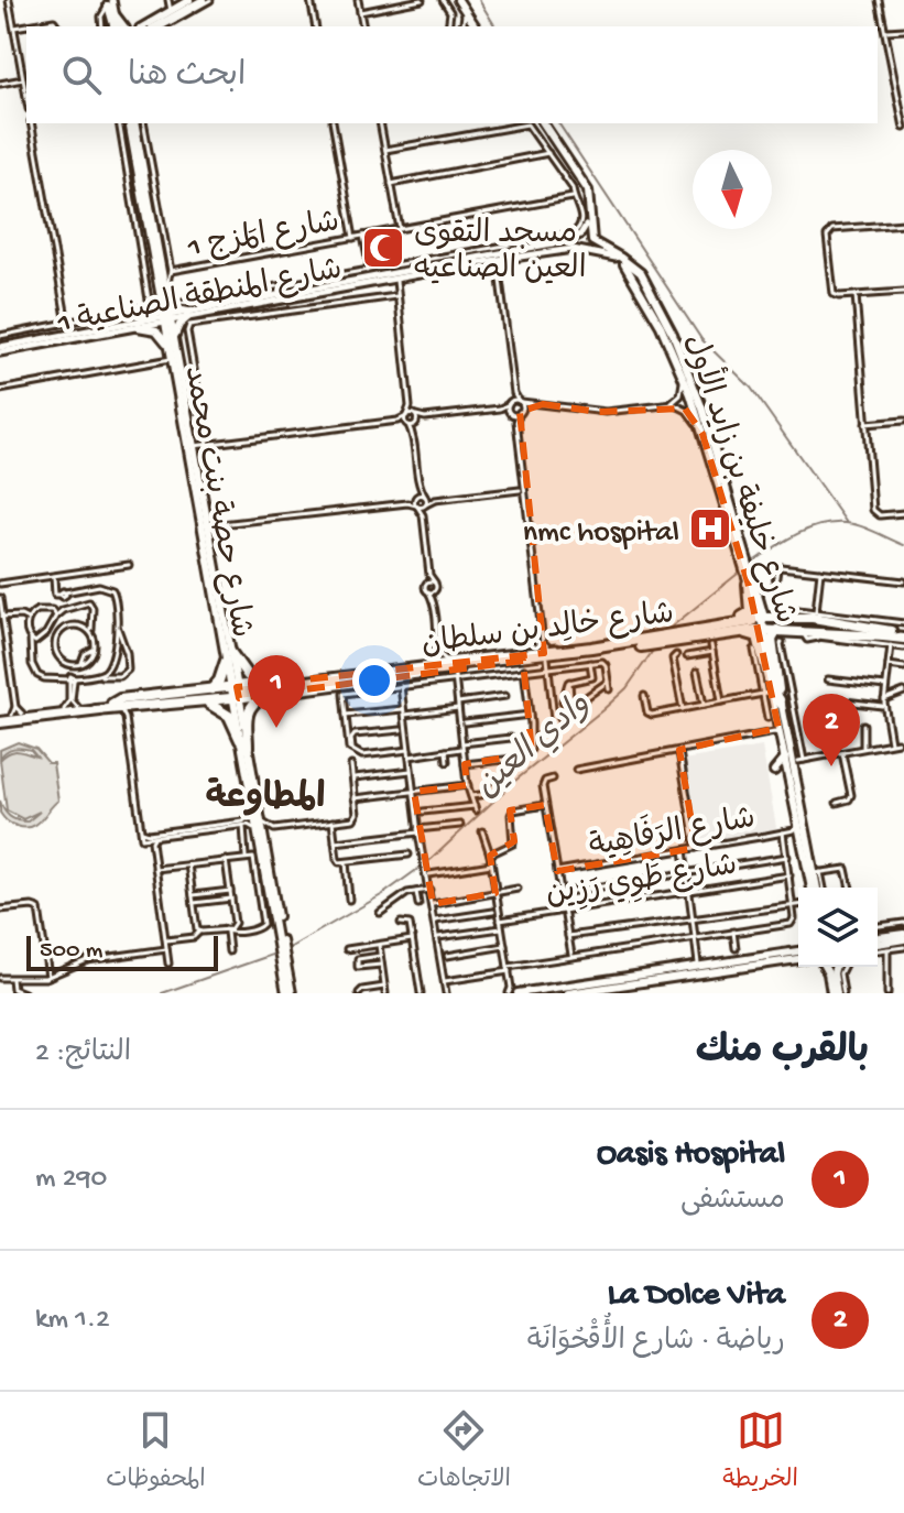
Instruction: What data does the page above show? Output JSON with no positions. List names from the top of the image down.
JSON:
{
  "streets": {
    "main road": ["شارع خليفة بن زايد الأول", "شارع حصة بنت محمد", "شارع خالِد بن سلطان"],
    "street": [
      "شارع المَزج 1",
      "شارع المنطقة الصناعية 1",
      "شارع الرَفَاهِية",
      "شارع طَوِي رَزِين"
    ]
  },
  "crossings": [
    ["شارع المنطقة الصناعية 1", "شارع خليفة بن زايد الأول"],
    ["شارع المنطقة الصناعية 1", "شارع حصة بنت محمد"],
    ["شارع خليفة بن زايد الأول", "شارع خالِد بن سلطان"],
    ["شارع خليفة بن زايد الأول", "شارع الرَفَاهِية"],
    ["شارع حصة بنت محمد", "شارع خالِد بن سلطان"]
  ],
  "districts": ["المطاوعة"],
  "water": ["وادي العين"],
  "places": {
    "mosque": ["مسجد التقوى العين الصناعيه"],
    "hospital": ["nmc hospital"]
  },
  "scale_bar": "500 m",
  "north": "bottom",
  "page": {
    "search": "ابحث هنا",
    "pins": ["1", "2"],
    "scale": "500 m",
    "heading": ["بالقرب منك", "النتائج: 2"],
    "list": [
      {
        "mark": "1",
        "name": "Oasis Hospital",
        "note": "مستشفى",
        "value": "290 m"
      },
      {
        "mark": "2",
        "name": "La Dolce Vita",
        "note": "رياضة · شارع الأُقْحُوَانَة",
        "value": "1.2 km"
      }
    ],
    "nav": ["الخريطة", "الاتجاهات", "المحفوظات"]
  }
}
